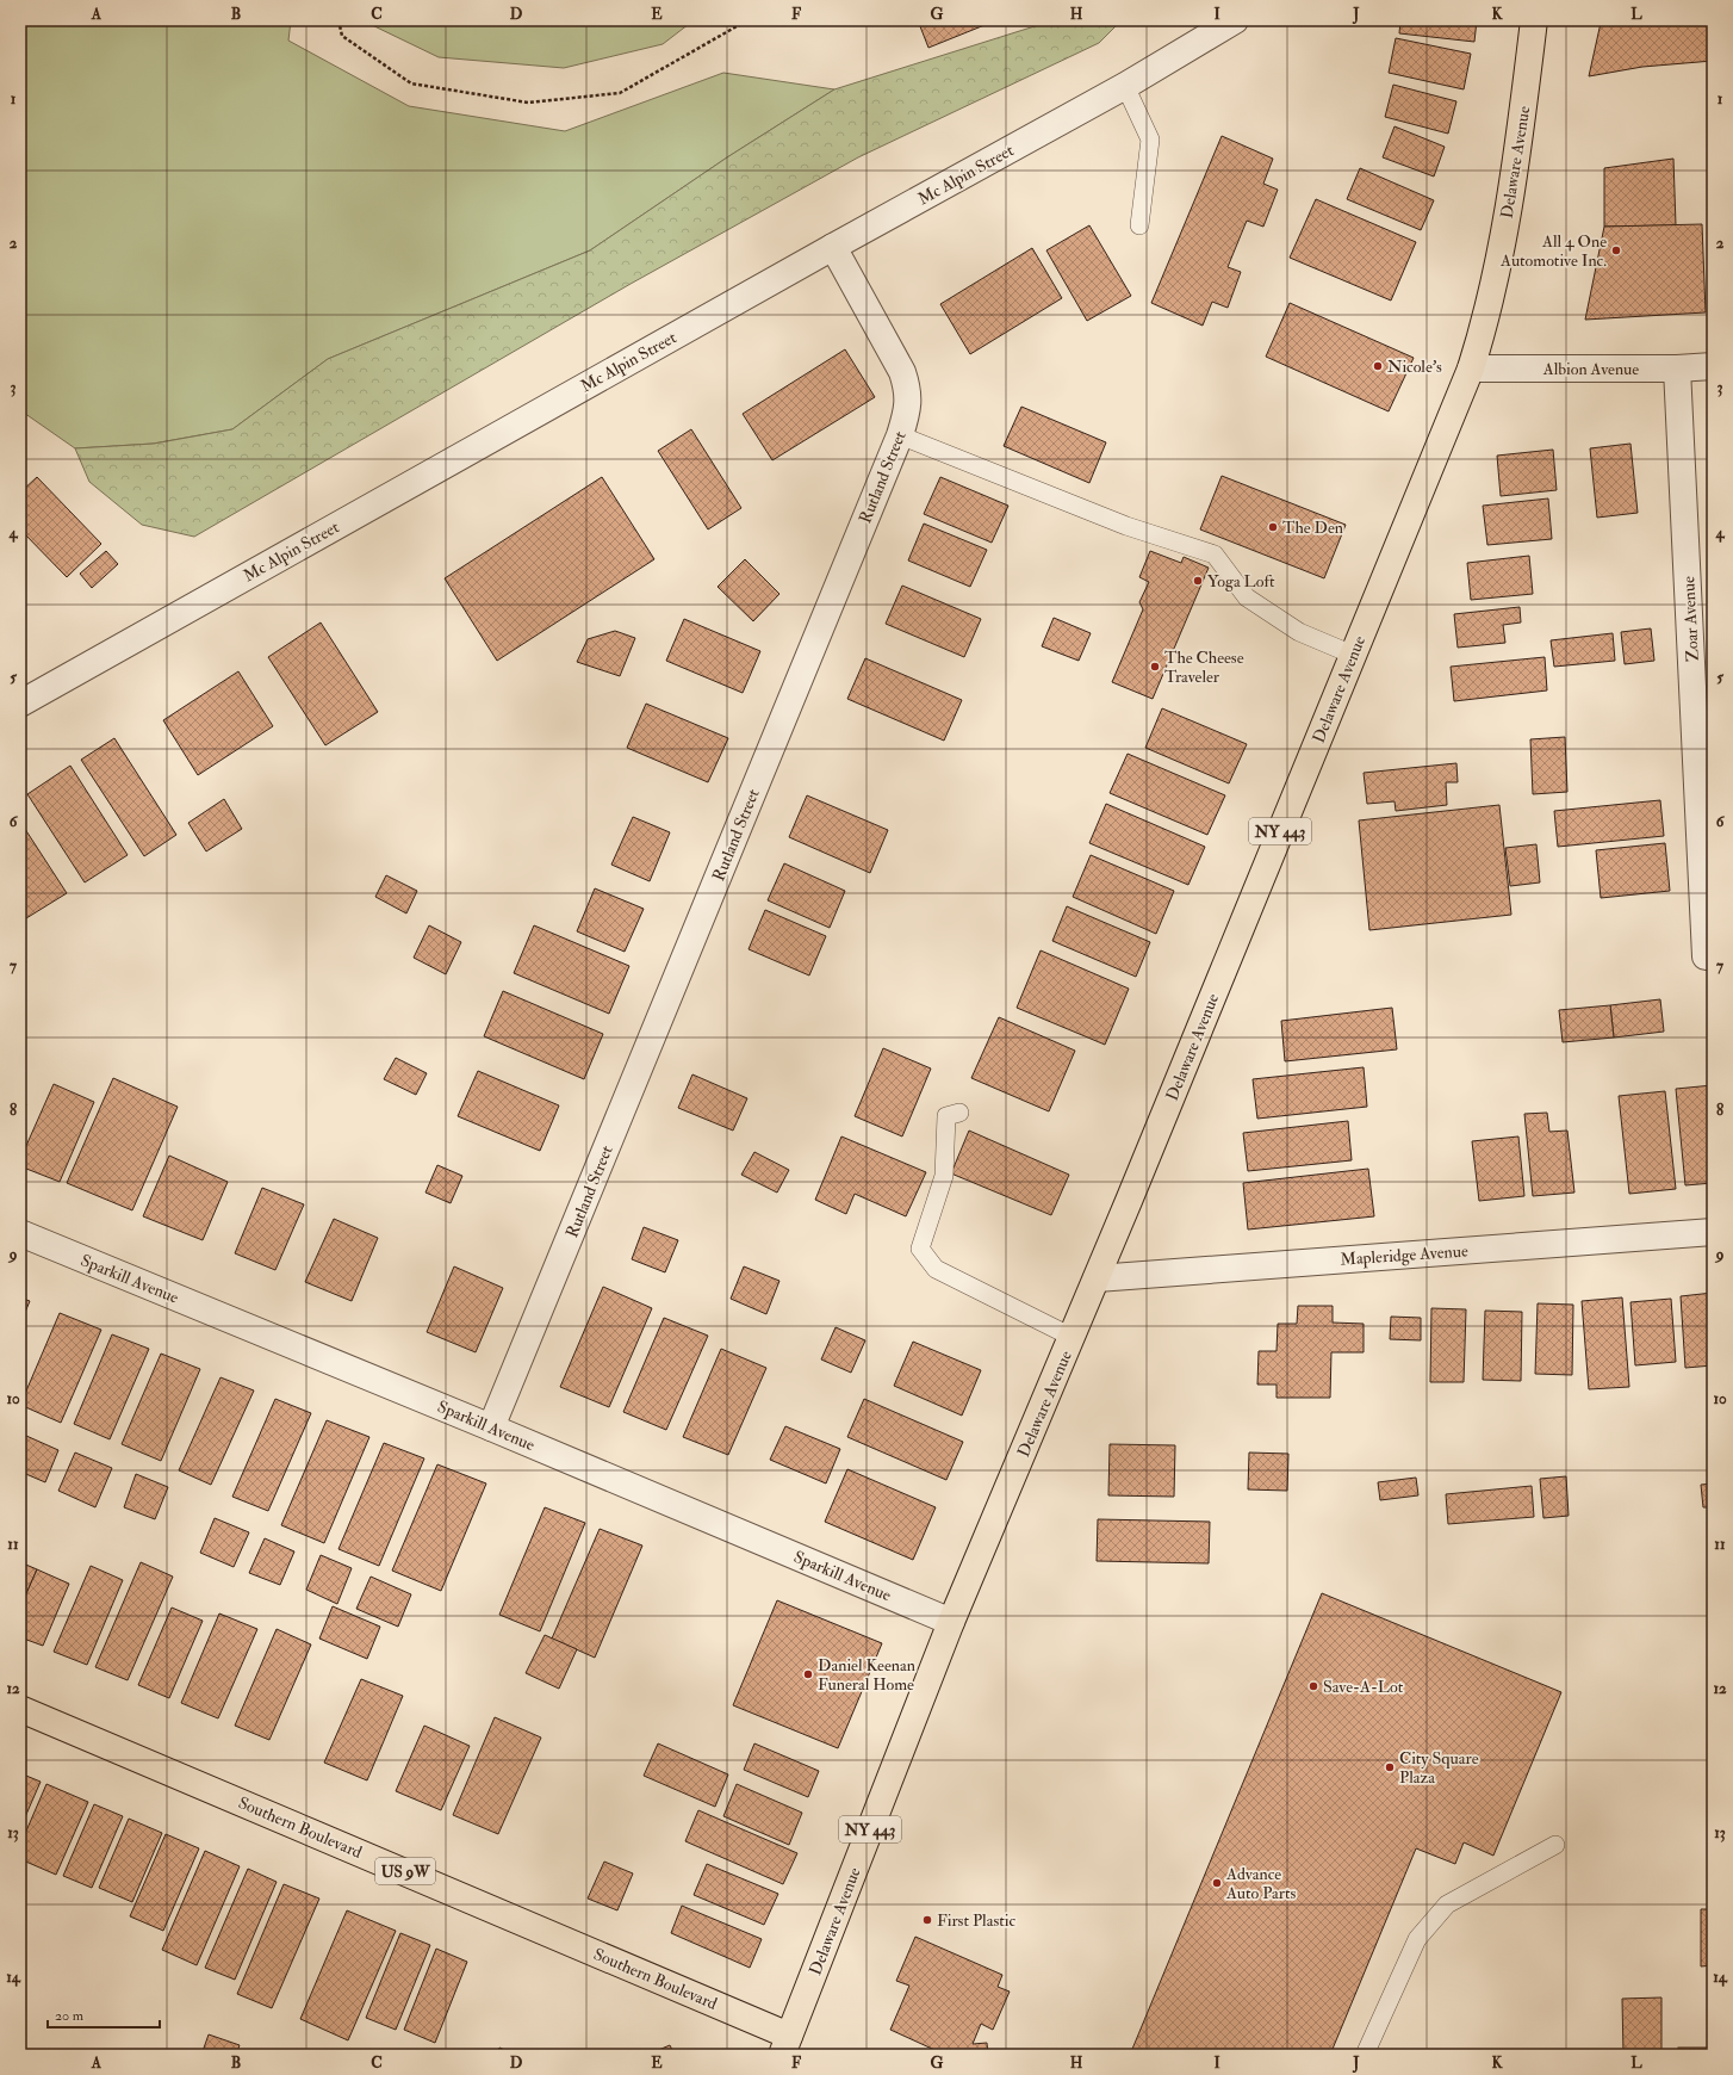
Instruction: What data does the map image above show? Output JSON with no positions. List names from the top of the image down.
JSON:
{
  "streets": {
    "main road": [
      "Delaware Avenue",
      "NY 443",
      "Southern Boulevard",
      "US 9W"
    ],
    "street": [
      "Mc Alpin Street",
      "Albion Avenue",
      "Rutland Street",
      "Zoar Avenue",
      "Mapleridge Avenue",
      "Sparkill Avenue"
    ]
  },
  "crossings": [
    ["Delaware Avenue", "Albion Avenue"],
    ["Delaware Avenue", "Mapleridge Avenue"],
    ["Delaware Avenue", "Sparkill Avenue"],
    ["Delaware Avenue", "Southern Boulevard"],
    ["Mc Alpin Street", "Rutland Street"],
    ["Albion Avenue", "Zoar Avenue"],
    ["Rutland Street", "Sparkill Avenue"]
  ],
  "places": [
    "All 4 One Automotive Inc.",
    "Nicole's",
    "The Den",
    "Yoga Loft",
    "The Cheese Traveler",
    "Daniel Keenan Funeral Home",
    "Save-A-Lot",
    "City Square Plaza",
    "Advance Auto Parts",
    "First Plastic"
  ],
  "scale_bar": "20 m",
  "grid": {
    "columns": [
      "A",
      "B",
      "C",
      "D",
      "E",
      "F",
      "G",
      "H",
      "I",
      "J",
      "K",
      "L"
    ],
    "rows": [
      "1",
      "2",
      "3",
      "4",
      "5",
      "6",
      "7",
      "8",
      "9",
      "10",
      "11",
      "12",
      "13",
      "14"
    ]
  }
}
